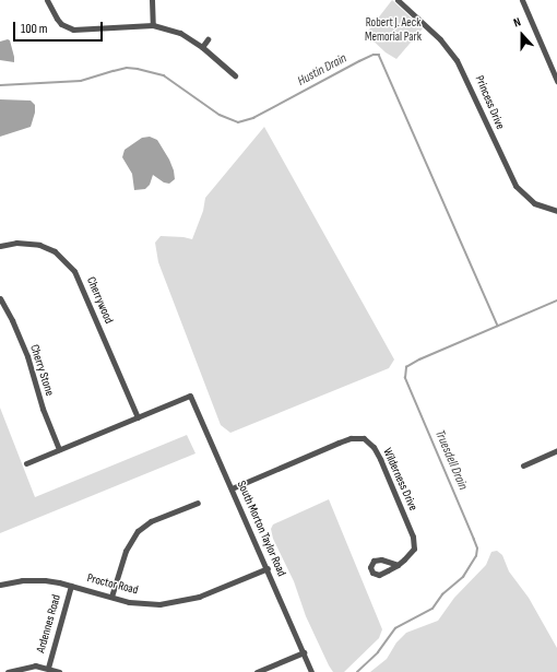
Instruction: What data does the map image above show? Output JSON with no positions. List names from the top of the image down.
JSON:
{
  "streets": {
    "street": [
      "Princess Drive",
      "Cherrywood",
      "Cherry Stone",
      "Wilderness Drive",
      "South Morton Taylor Road",
      "Proctor Road",
      "Ardennes Road"
    ]
  },
  "crossings": [
    ["Cherrywood", "South Morton Taylor Road"],
    ["Wilderness Drive", "South Morton Taylor Road"],
    ["South Morton Taylor Road", "Proctor Road"],
    ["Proctor Road", "Ardennes Road"]
  ],
  "water": ["Hustin Drain", "Truesdell Drain"],
  "parks": ["Robert J. Aeck Memorial Park"],
  "scale_bar": "100 m",
  "north": "top"
}
